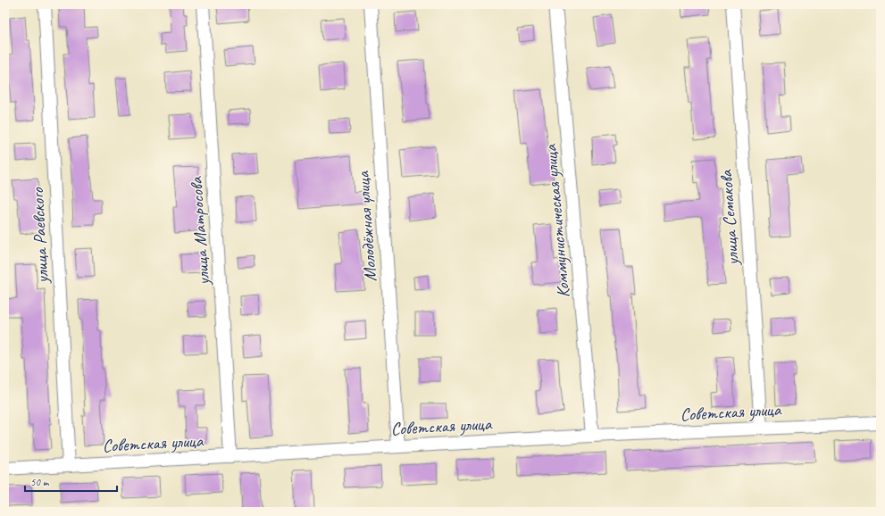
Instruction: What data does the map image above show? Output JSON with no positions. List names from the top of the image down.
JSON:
{
  "streets": {
    "street": [
      "улица Семакова",
      "Коммунистическая улица",
      "Молодёжная улица",
      "улица Матросова",
      "улица Раевского",
      "Советская улица"
    ]
  },
  "crossings": [
    ["улица Семакова", "Советская улица"],
    ["Коммунистическая улица", "Советская улица"],
    ["Молодёжная улица", "Советская улица"],
    ["улица Матросова", "Советская улица"],
    ["улица Раевского", "Советская улица"]
  ],
  "scale_bar": "50 m"
}
